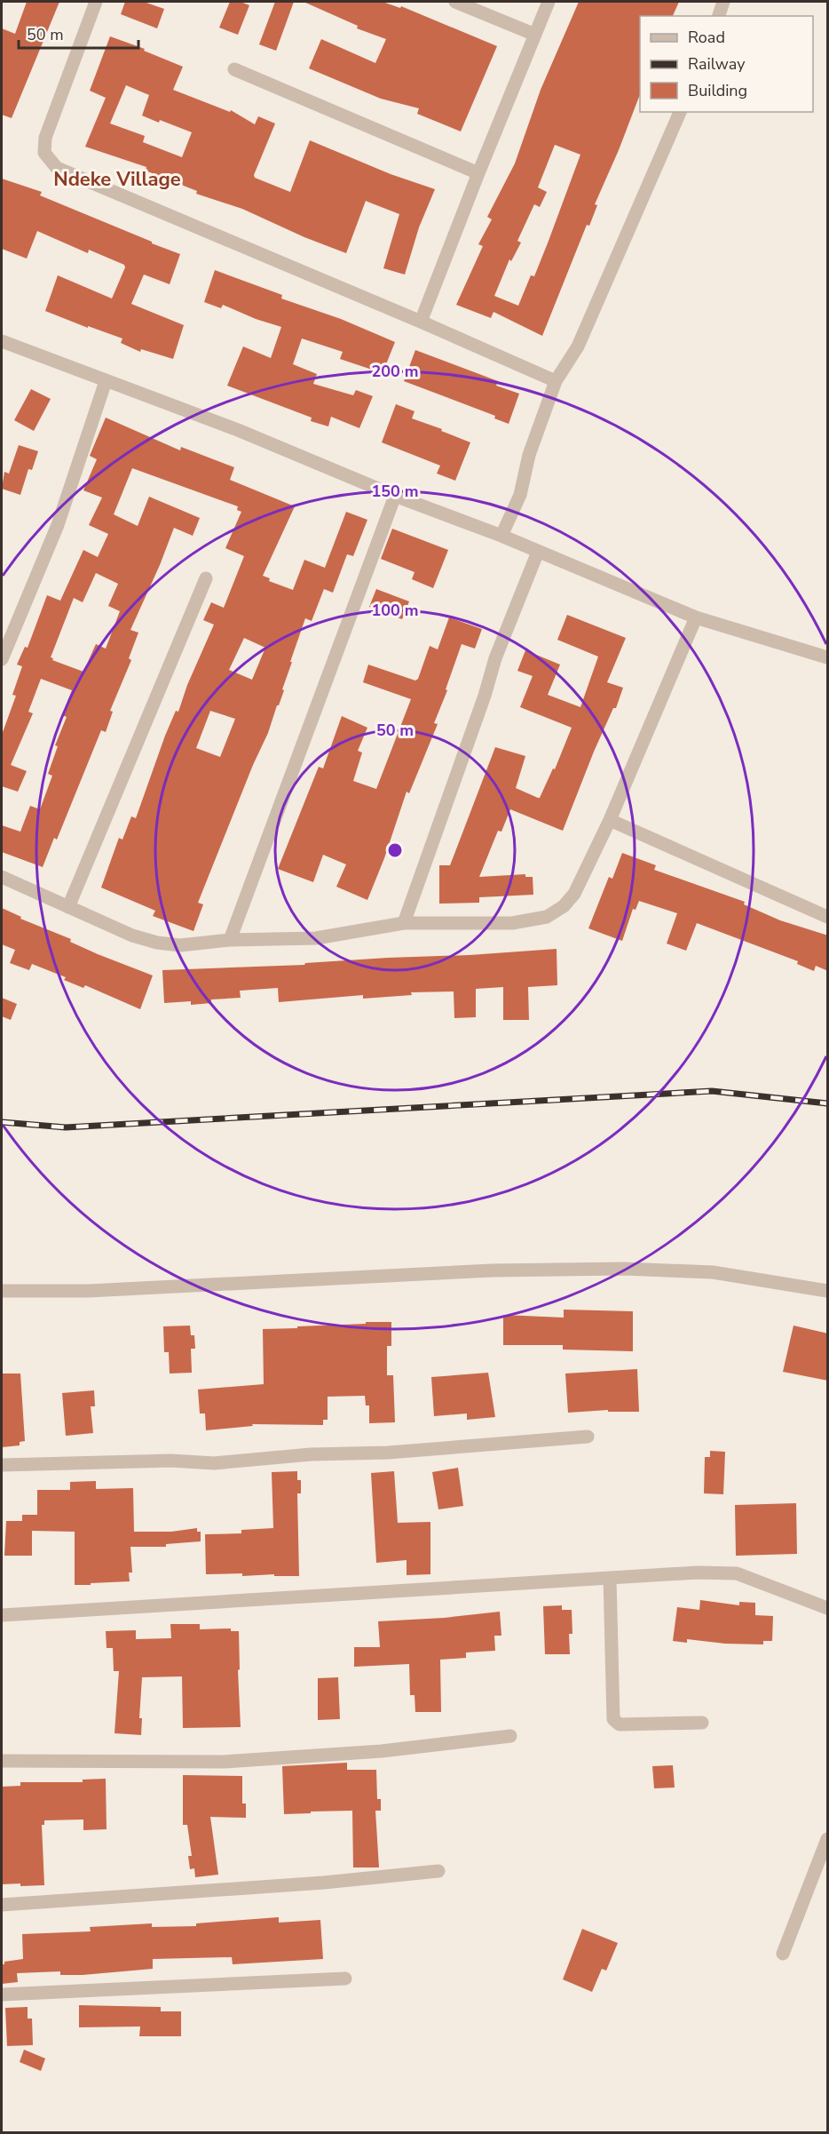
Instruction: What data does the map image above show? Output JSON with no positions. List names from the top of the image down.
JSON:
{
  "districts": ["Ndeke Village"],
  "legend": ["Road", "Railway", "Building"],
  "scale_bar": "50 m",
  "rings": [
    "200 m",
    "150 m",
    "100 m",
    "50 m"
  ]
}
